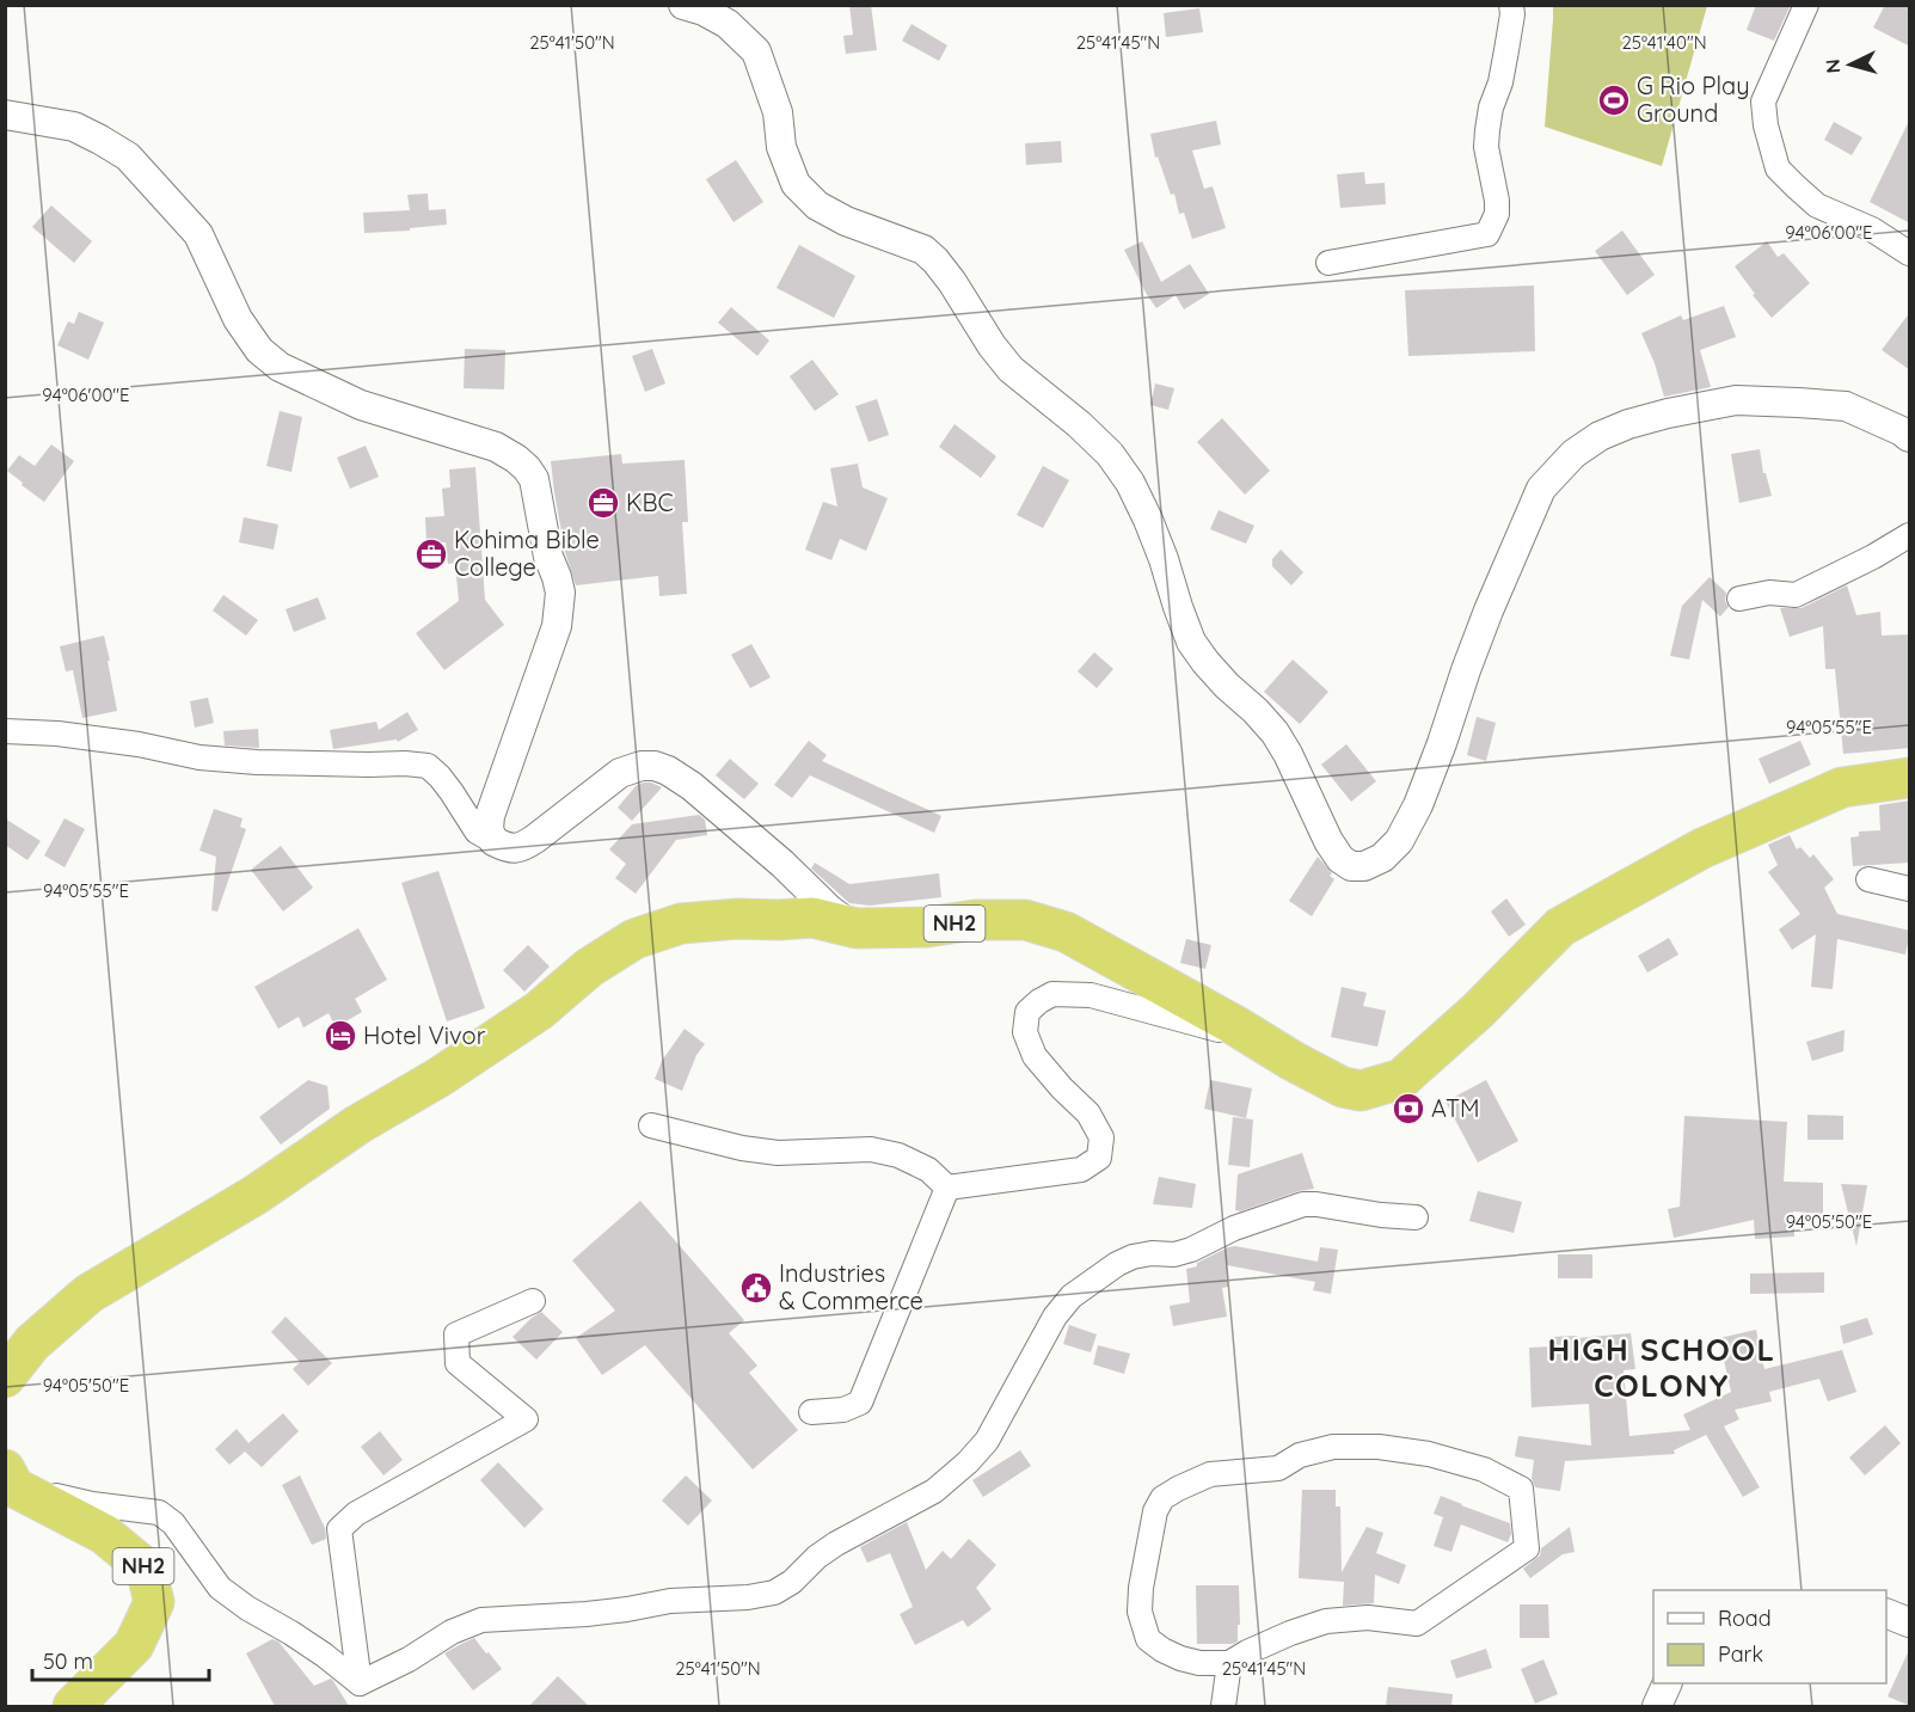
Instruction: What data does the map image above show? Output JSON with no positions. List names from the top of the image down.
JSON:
{
  "streets": {
    "highway": ["NH2"]
  },
  "districts": ["HIGH SCHOOL COLONY"],
  "places": {
    "sports": ["G Rio Play Ground"],
    "office": ["KBC", "Kohima Bible College"],
    "hotel": ["Hotel Vivor"],
    "bank": ["ATM"],
    "public building": ["Industries & Commerce"]
  },
  "legend": ["Road", "Park"],
  "scale_bar": "50 m",
  "north": "left",
  "coordinates": [
    "25°41'50\"N",
    "25°41'45\"N",
    "25°41'40\"N",
    "94°06'00\"E",
    "94°05'55\"E",
    "94°05'50\"E"
  ]
}
